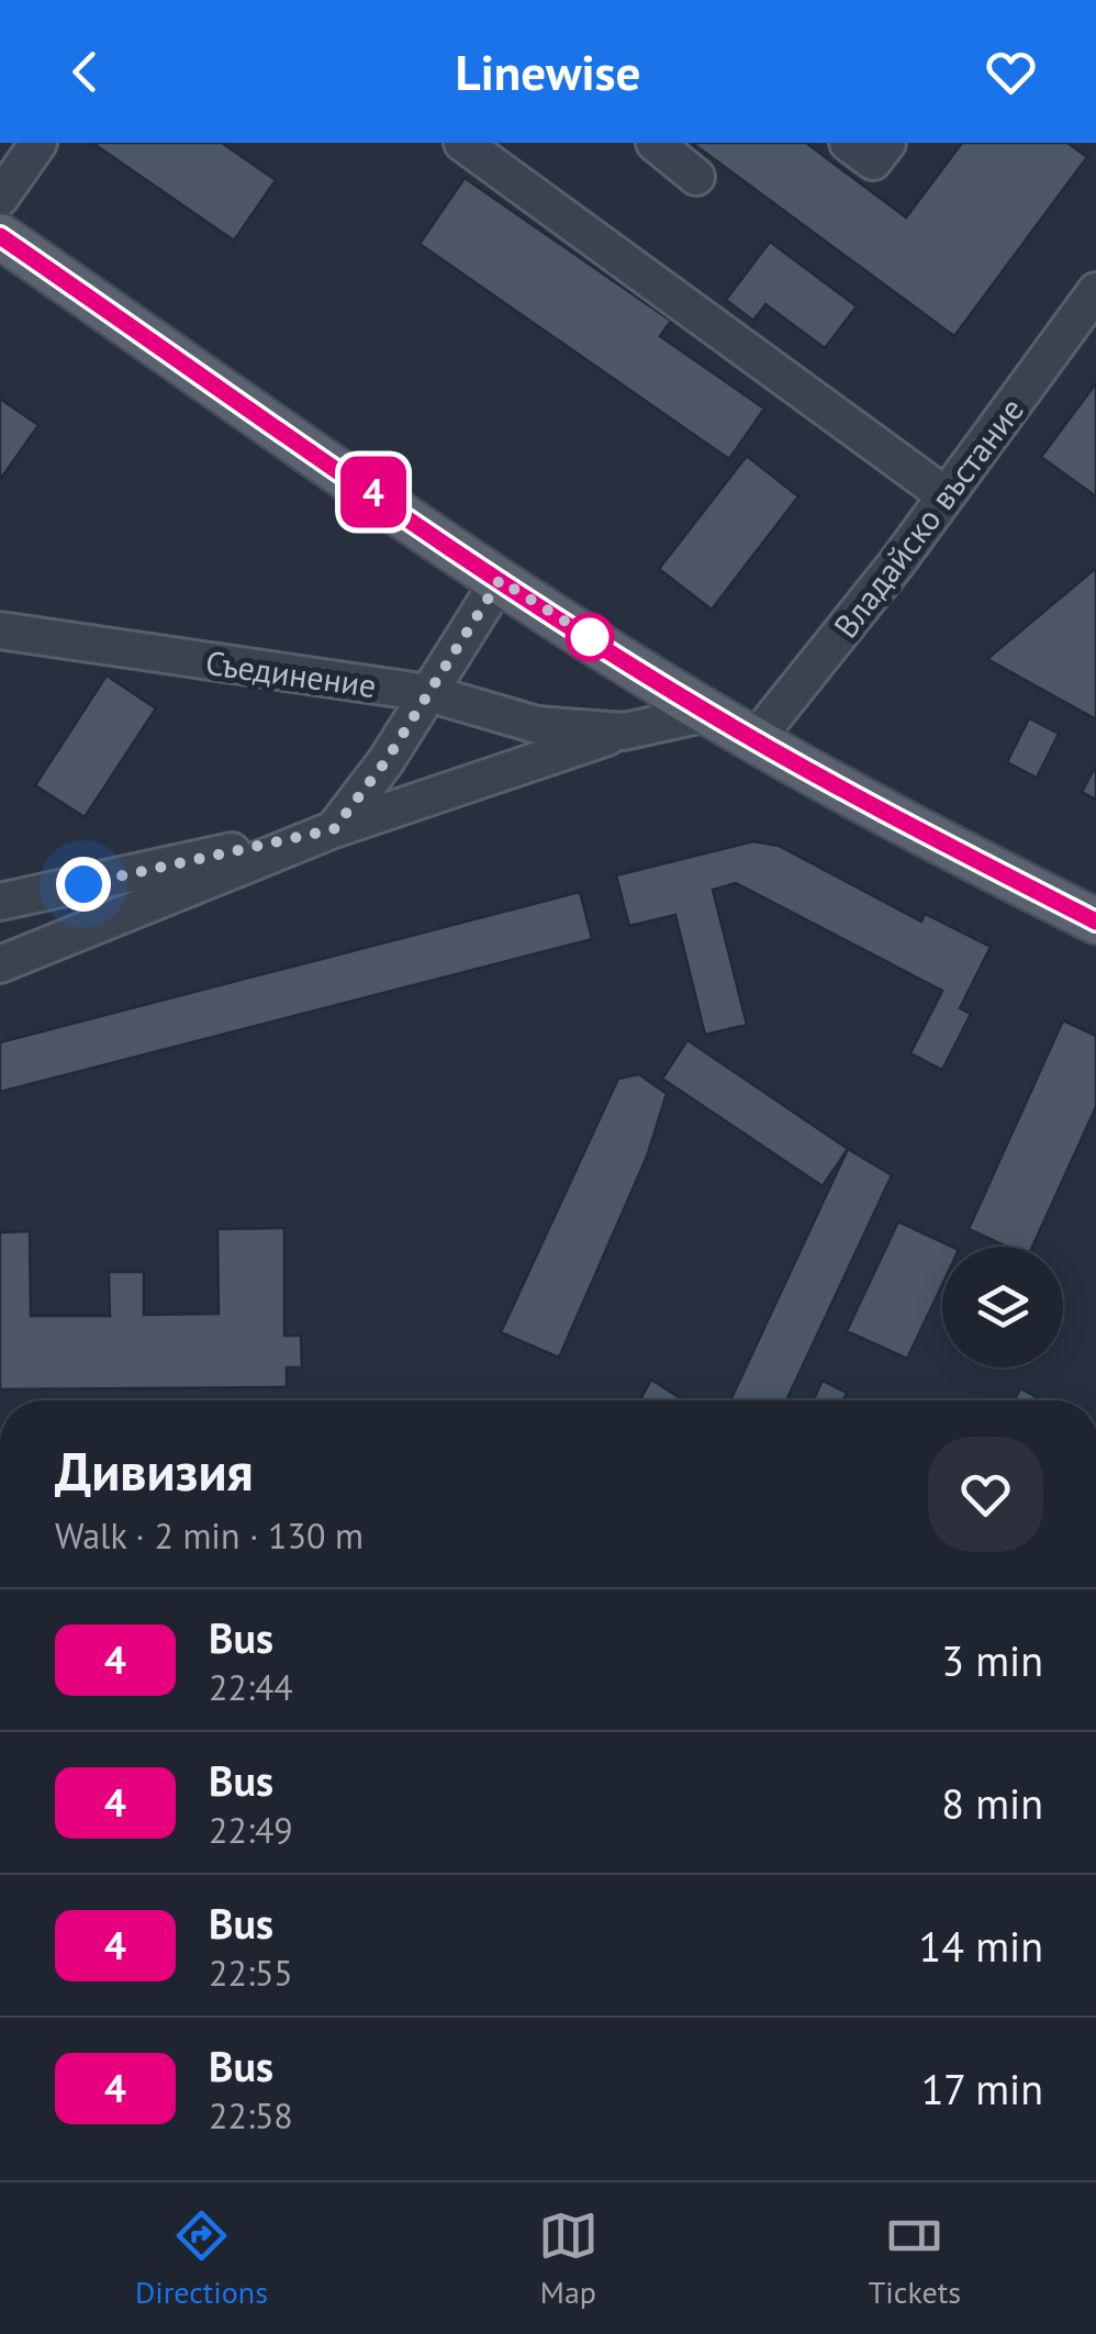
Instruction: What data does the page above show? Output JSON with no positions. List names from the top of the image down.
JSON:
{
  "streets": {
    "street": ["Владайско въстание", "Съединение"]
  },
  "lines": ["bus line 4"],
  "page": {
    "header": "Linewise",
    "on_map": "4",
    "heading": ["Дивизия", "Walk · 2 min · 130 m"],
    "list": [
      {
        "mark": "4",
        "name": "Bus",
        "note": "22:44",
        "value": "3 min"
      },
      {
        "mark": "4",
        "name": "Bus",
        "note": "22:49",
        "value": "8 min"
      },
      {
        "mark": "4",
        "name": "Bus",
        "note": "22:55",
        "value": "14 min"
      },
      {
        "mark": "4",
        "name": "Bus",
        "note": "22:58",
        "value": "17 min"
      }
    ],
    "tabs": ["Directions", "Map", "Tickets"]
  }
}
